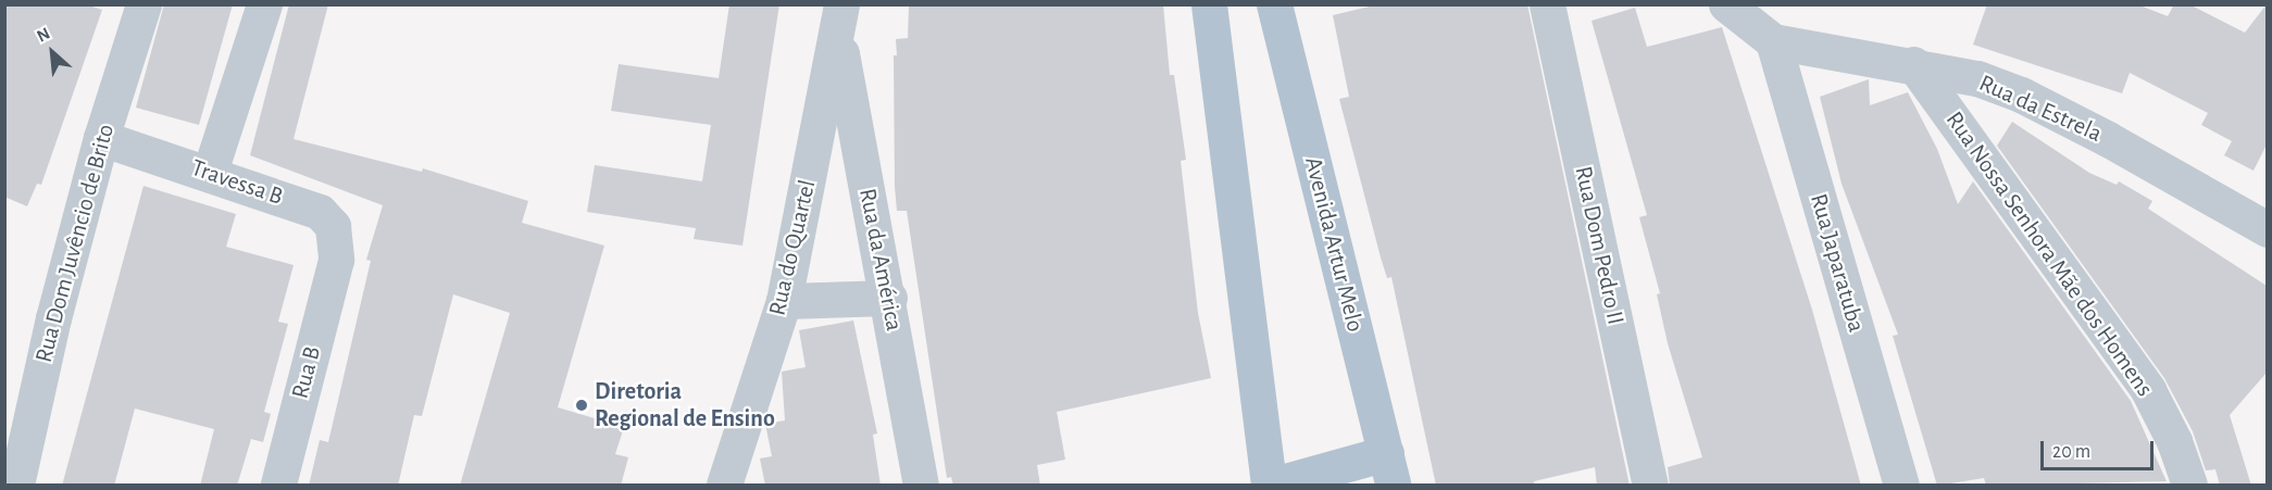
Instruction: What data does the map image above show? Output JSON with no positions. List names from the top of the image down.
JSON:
{
  "streets": {
    "main road": ["Avenida Artur Melo"],
    "street": [
      "Rua da Estrela",
      "Travessa B",
      "Rua Dom Juvêncio de Brito",
      "Rua Dom Pedro II",
      "Rua do Quartel",
      "Rua Nossa Senhora Mãe dos Homens",
      "Rua da América",
      "Rua Japaratuba",
      "Rua B"
    ]
  },
  "crossings": [
    ["Rua da Estrela", "Rua Nossa Senhora Mãe dos Homens"],
    ["Rua da Estrela", "Rua Japaratuba"],
    ["Travessa B", "Rua Dom Juvêncio de Brito"],
    ["Travessa B", "Rua B"],
    ["Rua do Quartel", "Rua da América"]
  ],
  "places": ["Diretoria Regional de Ensino"],
  "scale_bar": "20 m",
  "north": "top left"
}
